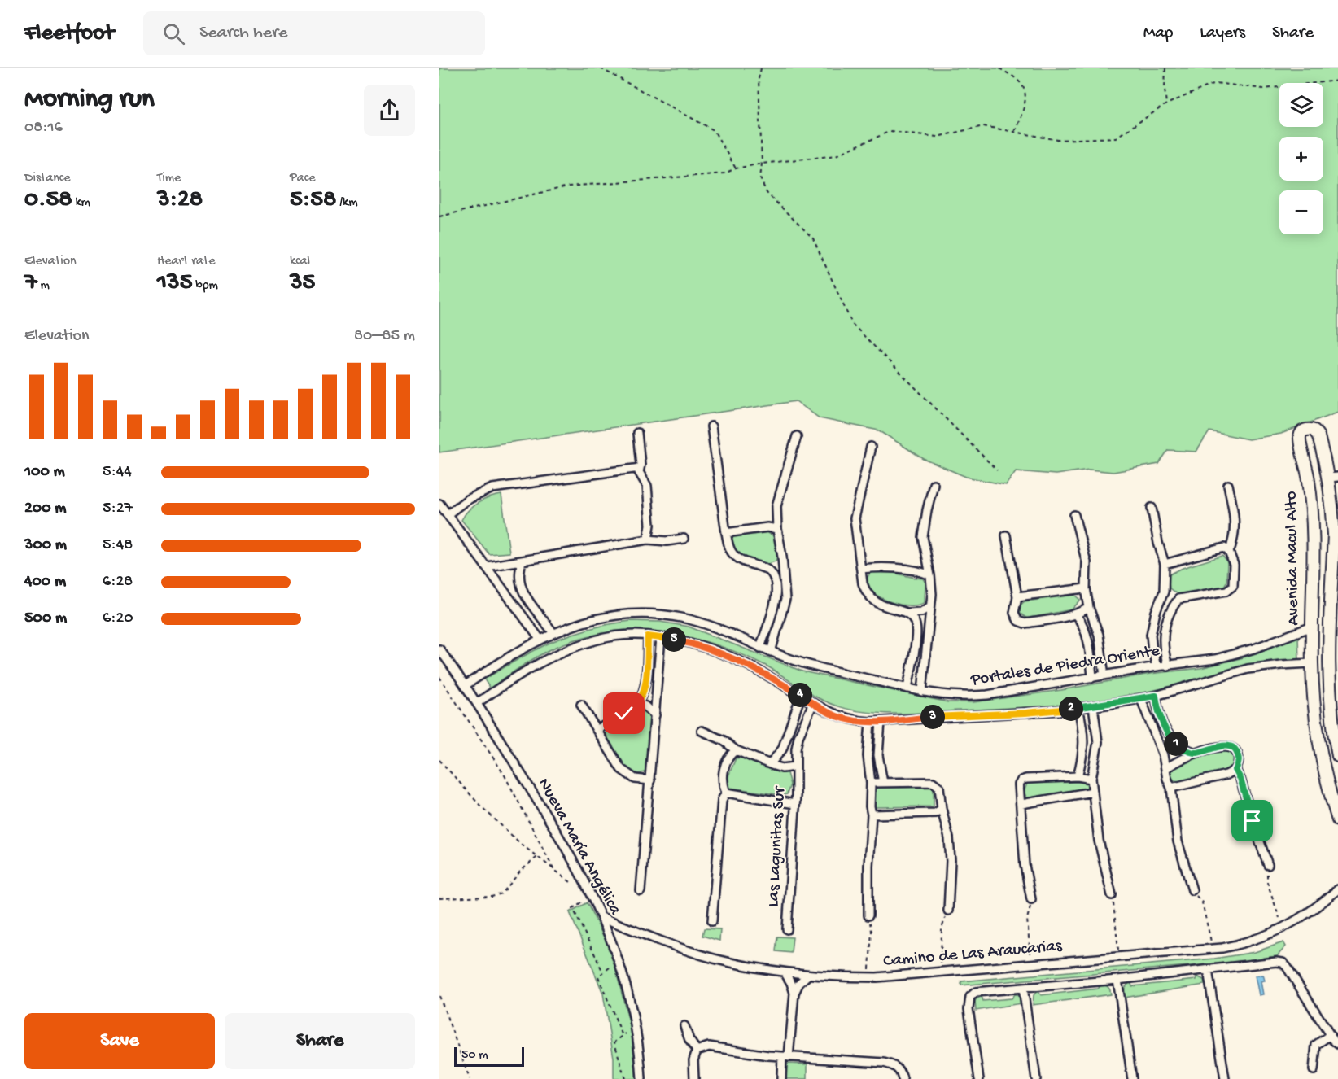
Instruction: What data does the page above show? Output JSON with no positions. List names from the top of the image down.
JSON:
{
  "streets": {
    "street": [
      "Avenida Macul Alto",
      "Portales de Piedra Oriente",
      "Nueva María Angélica",
      "Las Lagunitas Sur",
      "Camino de Las Araucarias"
    ]
  },
  "crossings": [
    ["Avenida Macul Alto", "Portales de Piedra Oriente"],
    ["Portales de Piedra Oriente", "Nueva María Angélica"],
    ["Nueva María Angélica", "Camino de Las Araucarias"]
  ],
  "scale_bar": "50 m",
  "page": {
    "header": "Fleetfoot",
    "search": "Search here",
    "nav": ["Map", "Layers", "Share"],
    "heading": ["Morning run", "08:16"],
    "map_buttons": ["+", "−"],
    "stats": [
      ["Distance", "0.58 km"],
      ["Time", "3:28"],
      ["Pace", "5:58 /km"],
      ["Elevation", "7 m"],
      ["Heart rate", "135 bpm"],
      ["kcal", "35"]
    ],
    "chart": ["Elevation", "80–85 m"],
    "list": [
      {
        "name": "100 m",
        "note": "5:44"
      },
      {
        "name": "200 m",
        "note": "5:27"
      },
      {
        "name": "300 m",
        "note": "5:48"
      },
      {
        "name": "400 m",
        "note": "6:28"
      },
      {
        "name": "500 m",
        "note": "6:20"
      }
    ],
    "pins": [
      "5",
      "4",
      "2",
      "3",
      "1"
    ],
    "buttons": ["Save", "Share"],
    "scale": "50 m"
  }
}
